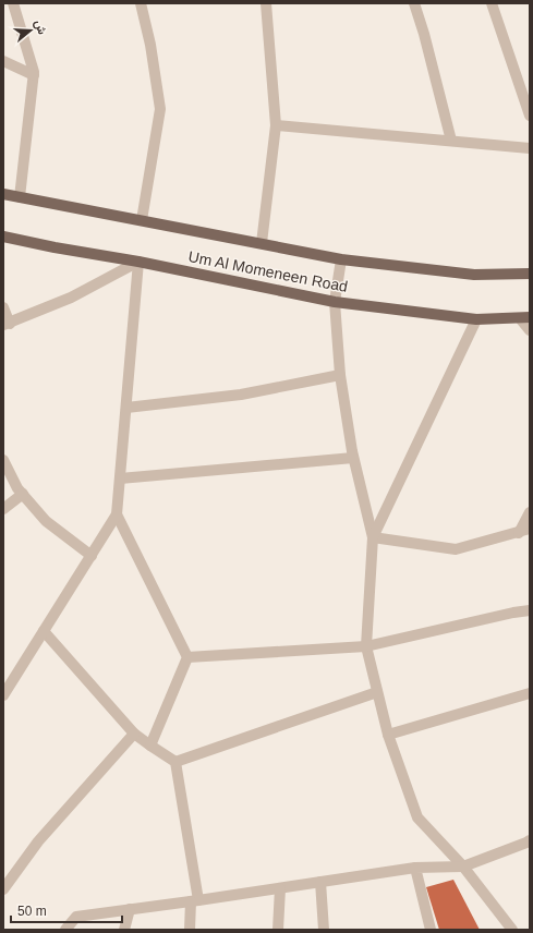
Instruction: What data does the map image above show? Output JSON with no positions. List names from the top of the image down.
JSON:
{
  "streets": {
    "main road": ["Um Al Momeneen Road"]
  },
  "scale_bar": "50 m",
  "north": "right"
}
